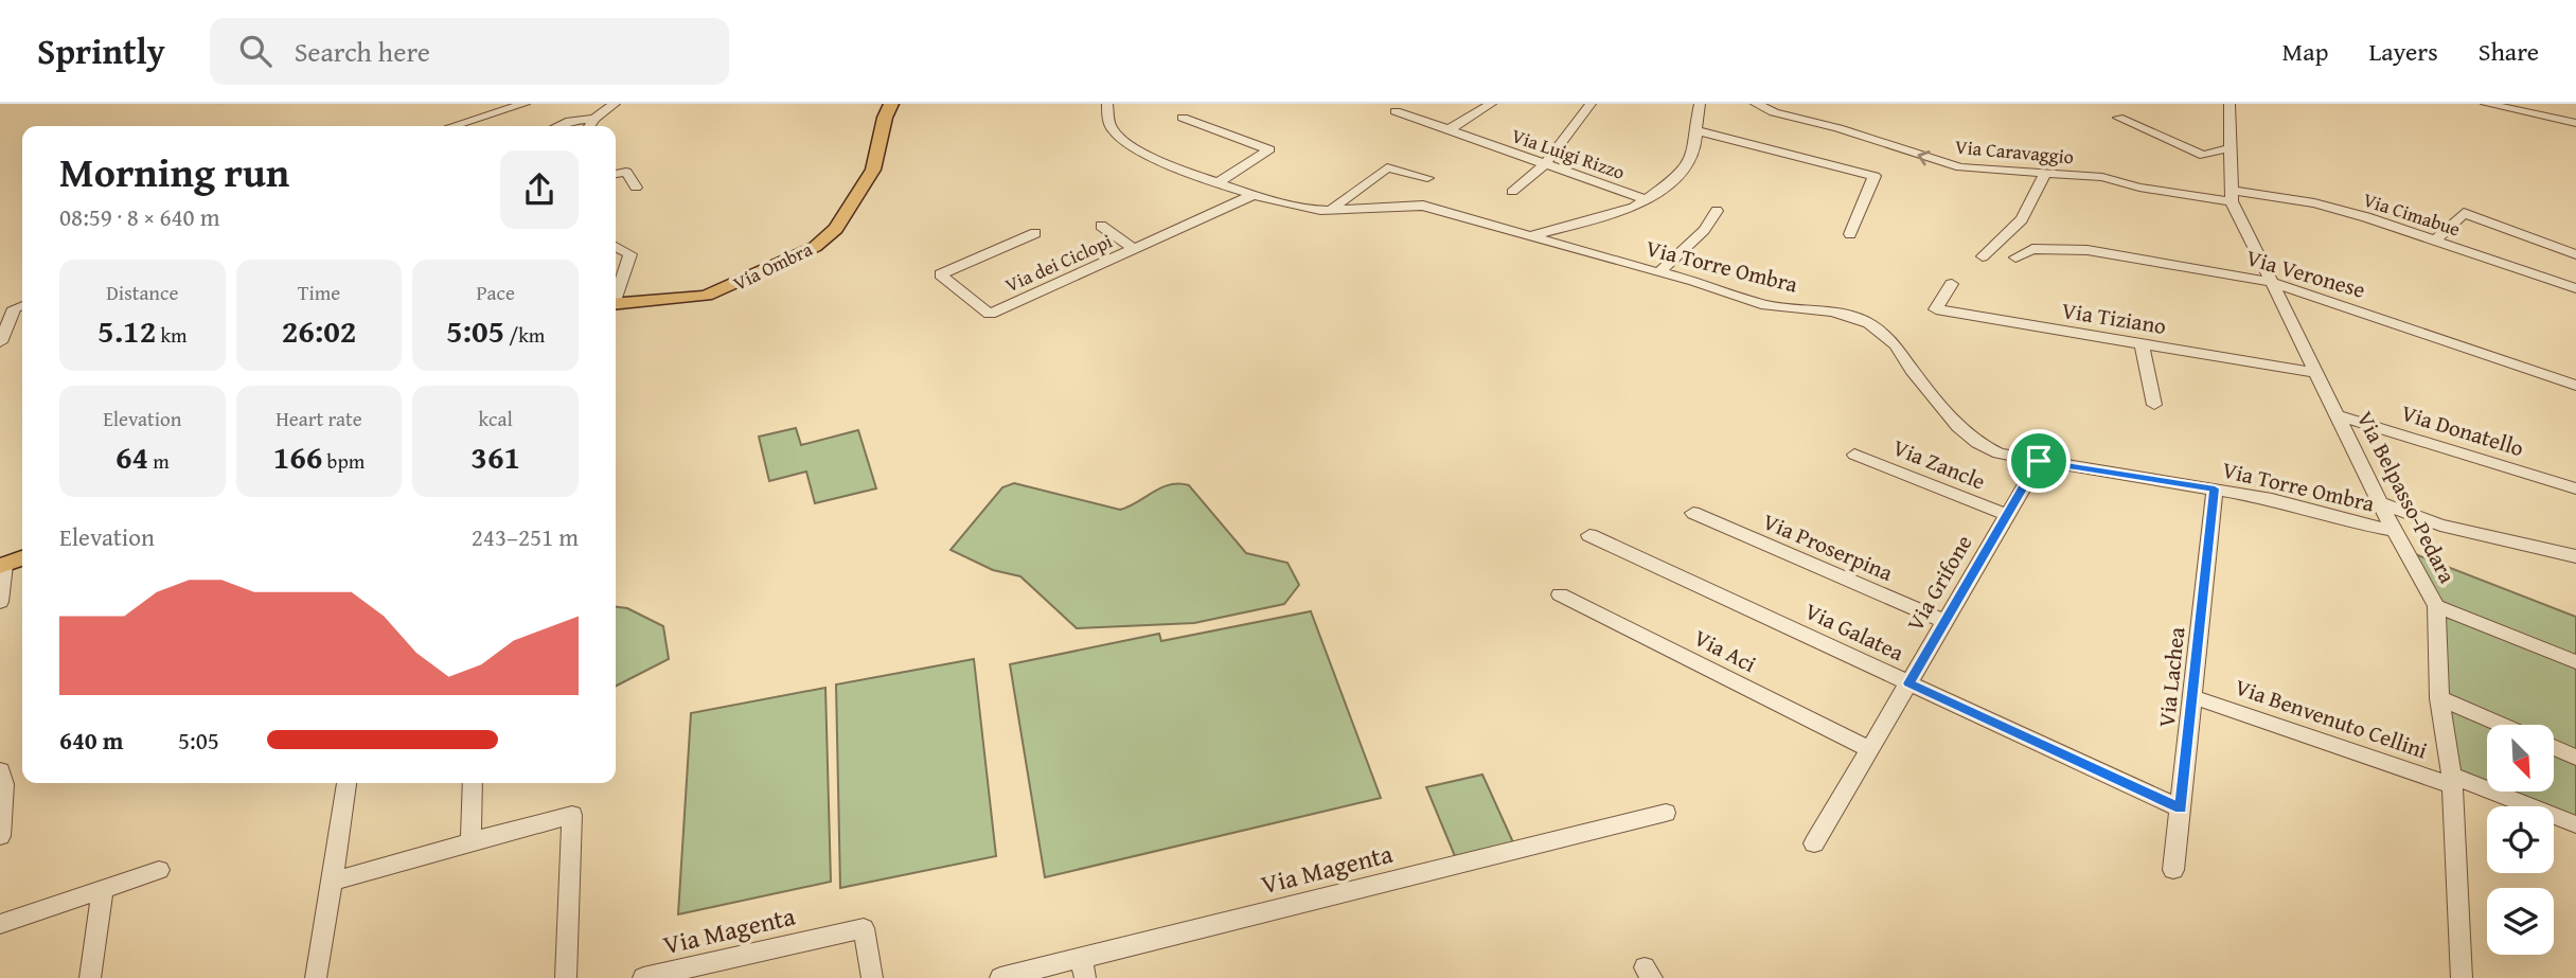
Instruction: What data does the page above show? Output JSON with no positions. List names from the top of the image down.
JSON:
{
  "streets": {
    "main road": ["Via Ombra"],
    "street": [
      "Via Caravaggio",
      "Via Luigi Rizzo",
      "Via Cimabue",
      "Via dei Ciclopi",
      "Via Torre Ombra",
      "Via Veronese",
      "Via Tiziano",
      "Via Donatello",
      "Via Zancle",
      "Via Belpasso-Pedara",
      "Via Proserpina",
      "Via Grifone",
      "Via Galatea",
      "Via Aci",
      "Via Lachea",
      "Via Benvenuto Cellini",
      "Via Magenta"
    ]
  },
  "crossings": [
    ["Via Caravaggio", "Via Cimabue"],
    ["Via Caravaggio", "Via Belpasso-Pedara"],
    ["Via Cimabue", "Via Belpasso-Pedara"],
    ["Via dei Ciclopi", "Via Torre Ombra"],
    ["Via Torre Ombra", "Via Belpasso-Pedara"],
    ["Via Torre Ombra", "Via Grifone"],
    ["Via Torre Ombra", "Via Lachea"],
    ["Via Veronese", "Via Belpasso-Pedara"],
    ["Via Tiziano", "Via Belpasso-Pedara"],
    ["Via Donatello", "Via Belpasso-Pedara"],
    ["Via Zancle", "Via Grifone"],
    ["Via Belpasso-Pedara", "Via Benvenuto Cellini"],
    ["Via Proserpina", "Via Grifone"],
    ["Via Grifone", "Via Galatea"],
    ["Via Grifone", "Via Aci"],
    ["Via Galatea", "Via Lachea"],
    ["Via Lachea", "Via Benvenuto Cellini"]
  ],
  "one_way": ["Via Caravaggio"],
  "north": "bottom right",
  "page": {
    "header": "Sprintly",
    "search": "Search here",
    "nav": ["Map", "Layers", "Share"],
    "heading": ["Morning run", "08:59 · 8 × 640 m"],
    "stats": [
      ["Distance", "5.12 km"],
      ["Time", "26:02"],
      ["Pace", "5:05 /km"],
      ["Elevation", "64 m"],
      ["Heart rate", "166 bpm"],
      ["kcal", "361"]
    ],
    "chart": ["Elevation", "243–251 m"],
    "list": [
      {
        "name": "640 m",
        "note": "5:05"
      }
    ]
  }
}
